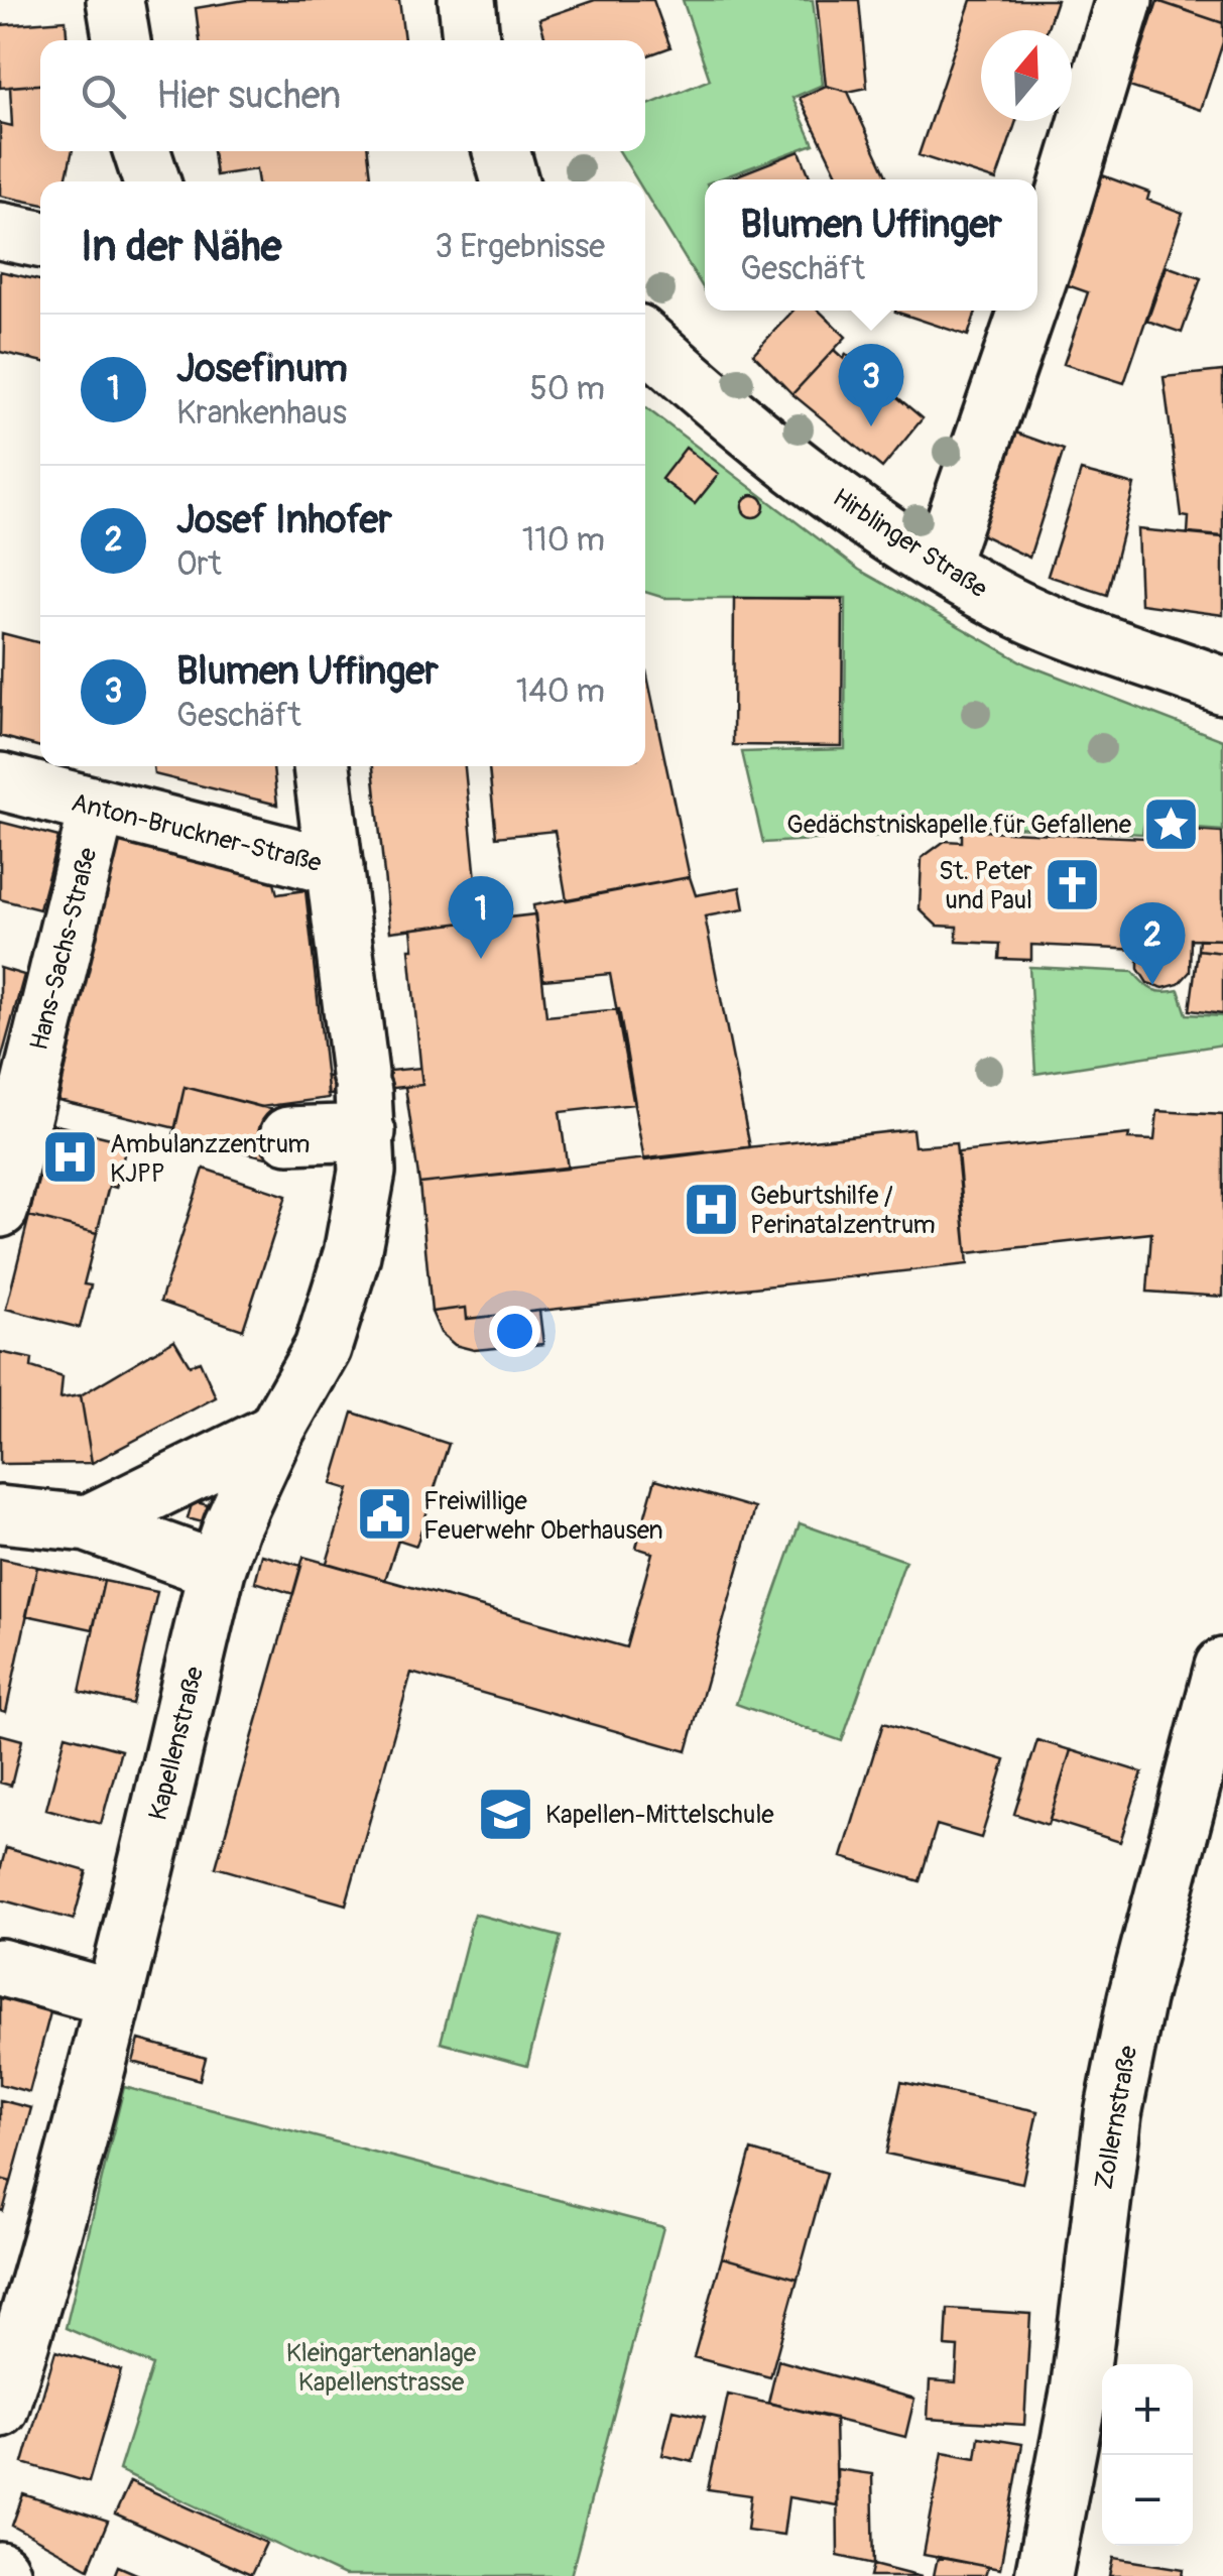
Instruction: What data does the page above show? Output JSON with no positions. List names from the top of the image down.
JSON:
{
  "streets": {
    "street": [
      "Hirblinger Straße",
      "Anton-Bruckner-Straße",
      "Hans-Sachs-Straße",
      "Kapellenstraße",
      "Zollernstraße"
    ]
  },
  "crossings": [
    ["Anton-Bruckner-Straße", "Hans-Sachs-Straße"],
    ["Anton-Bruckner-Straße", "Kapellenstraße"]
  ],
  "parks": ["Kleingartenanlage Kapellenstrasse"],
  "places": {
    "place": ["Gedächstniskapelle für Gefallene"],
    "church": ["St. Peter und Paul"],
    "hospital": ["Ambulanzzentrum KJPP", "Geburtshilfe / Perinatalzentrum"],
    "public building": ["Freiwillige Feuerwehr Oberhausen"],
    "school or university": ["Kapellen-Mittelschule"]
  },
  "north": "top",
  "page": {
    "search": "Hier suchen",
    "popup": ["Blumen Uffinger", "Geschäft"],
    "heading": ["In der Nähe", "3 Ergebnisse"],
    "list": [
      {
        "mark": "1",
        "name": "Josefinum",
        "note": "Krankenhaus",
        "value": "50 m"
      },
      {
        "mark": "2",
        "name": "Josef Inhofer",
        "note": "Ort",
        "value": "110 m"
      },
      {
        "mark": "3",
        "name": "Blumen Uffinger",
        "note": "Geschäft",
        "value": "140 m"
      }
    ],
    "pins": ["3", "1", "2"],
    "map_buttons": ["+", "−"]
  }
}
